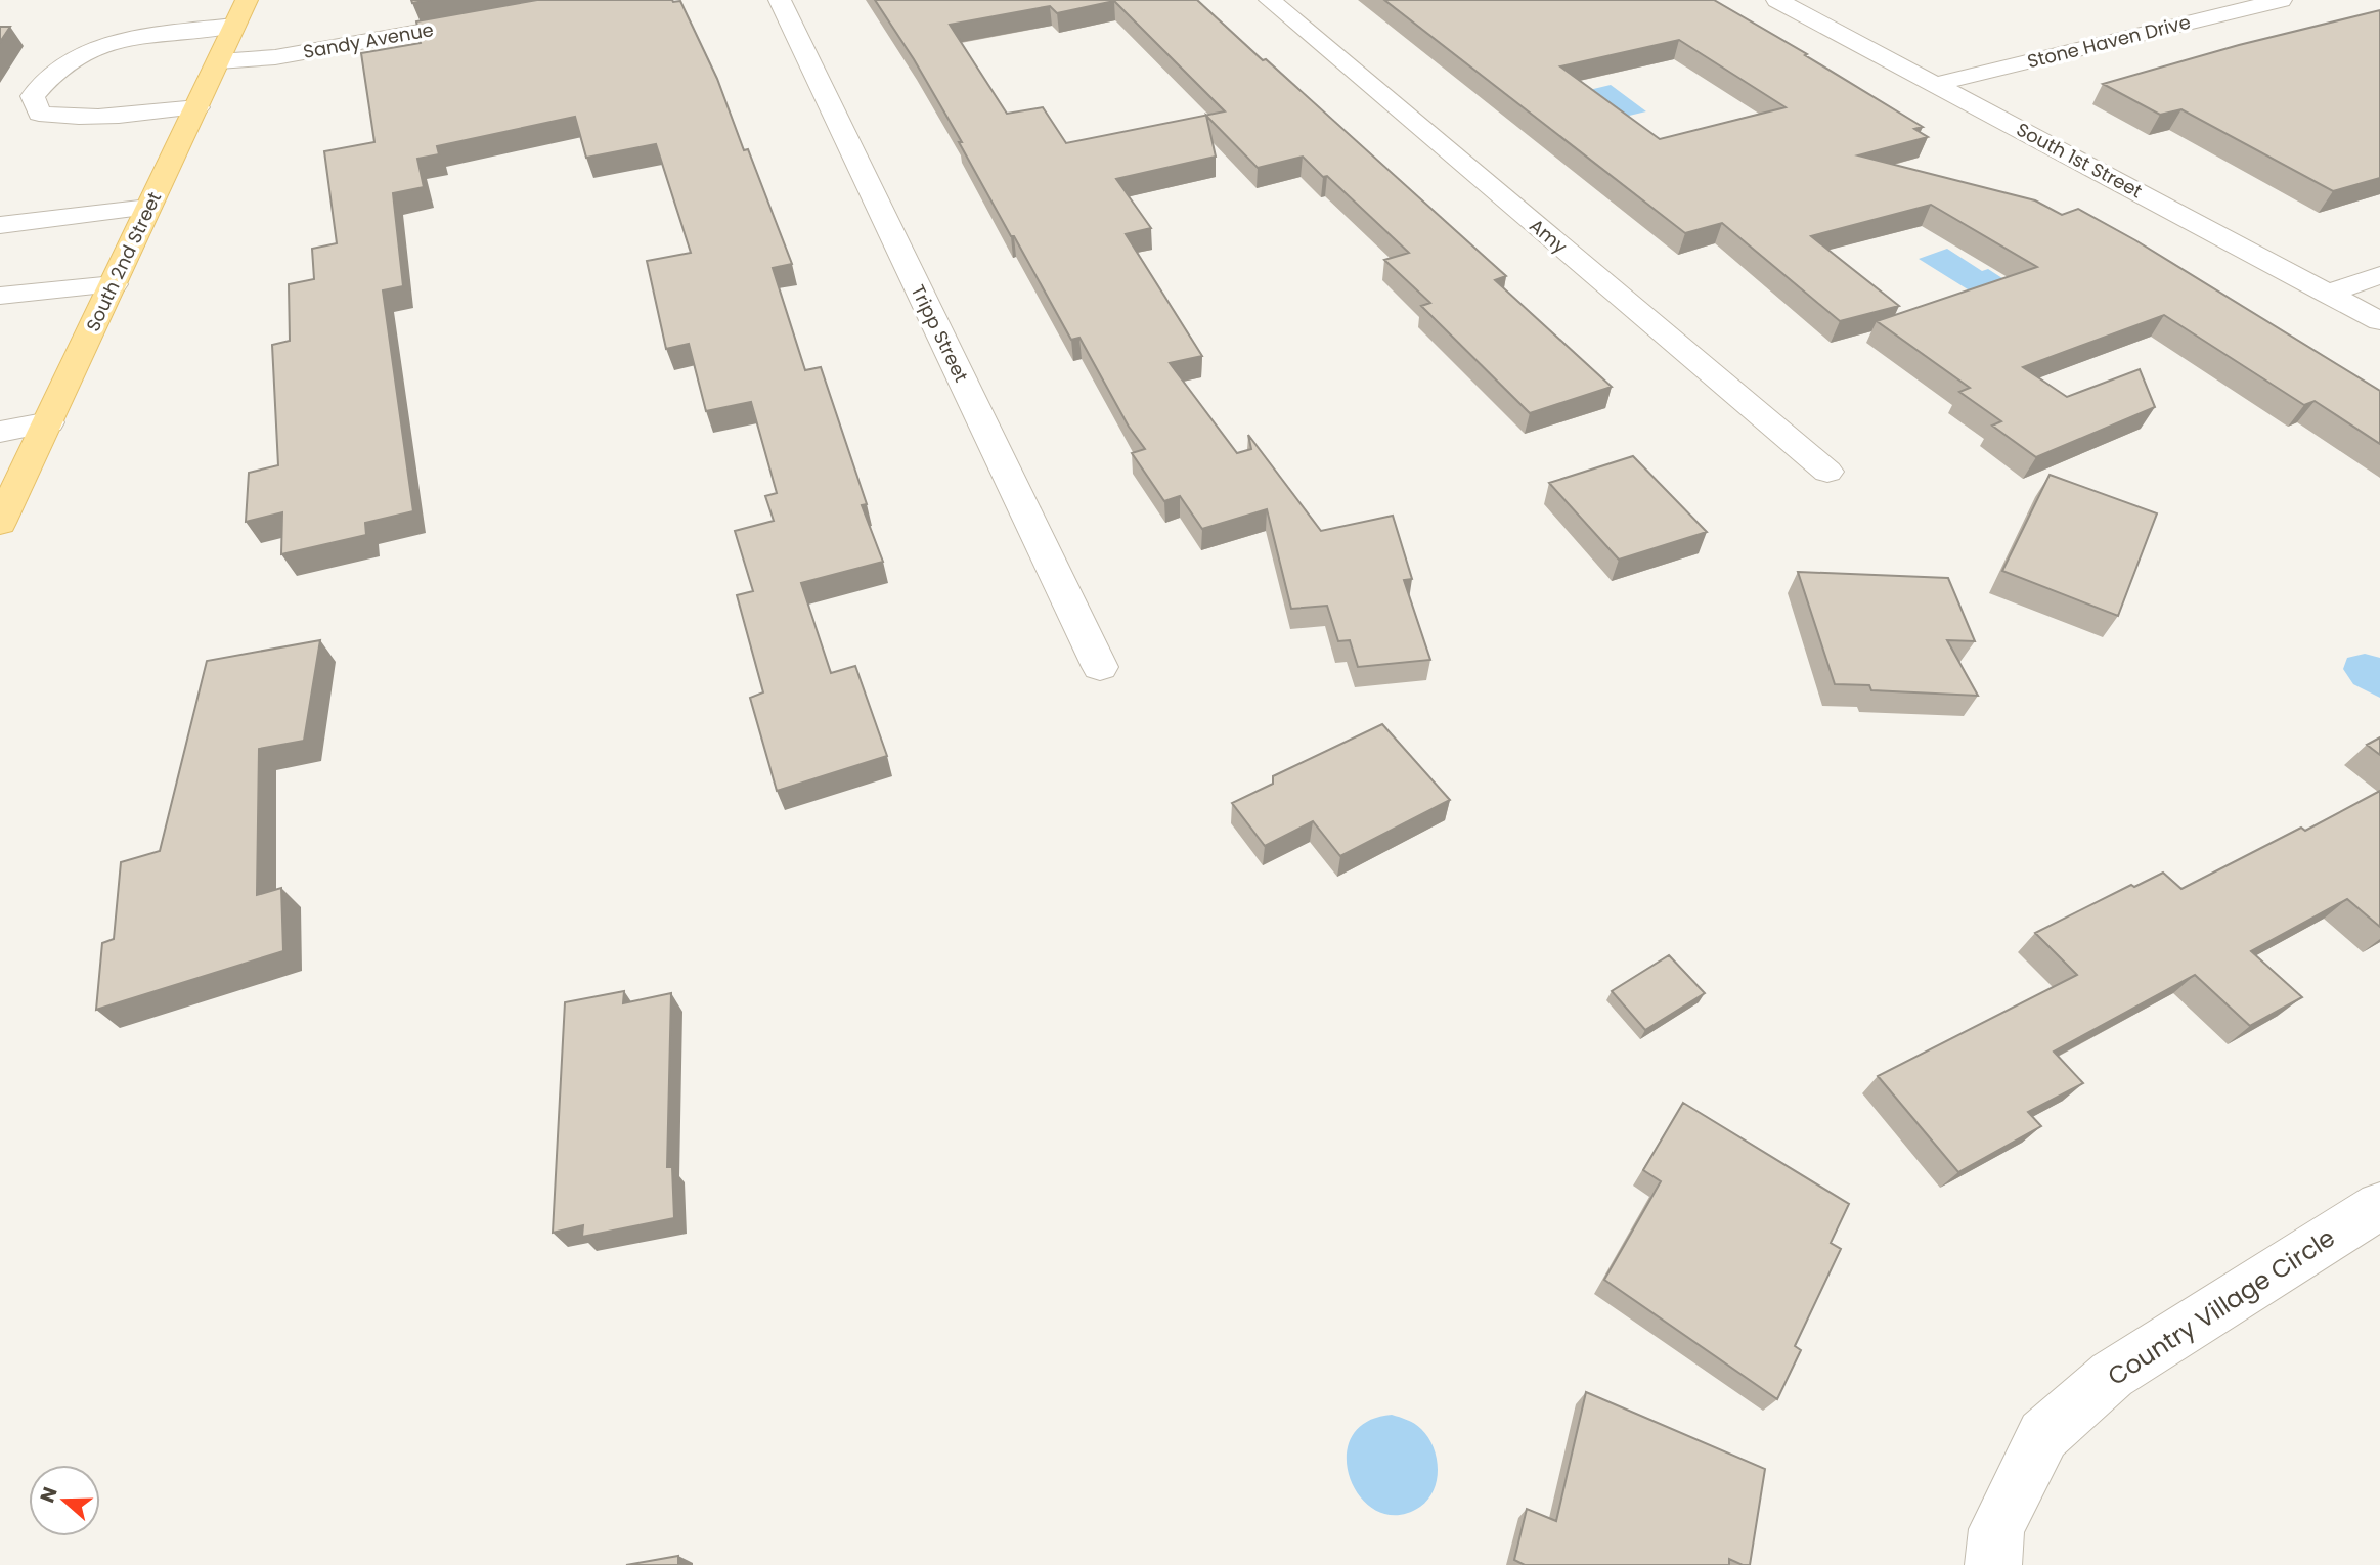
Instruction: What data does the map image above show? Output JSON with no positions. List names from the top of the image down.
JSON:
{
  "streets": {
    "main road": ["South 2nd Street"],
    "street": [
      "Sandy Avenue",
      "Stone Haven Drive",
      "South 1st Street",
      "Amy",
      "Tripp Street",
      "Country Village Circle"
    ]
  },
  "crossings": [
    ["Sandy Avenue", "South 2nd Street"],
    ["Stone Haven Drive", "South 1st Street"]
  ],
  "north": "left"
}
